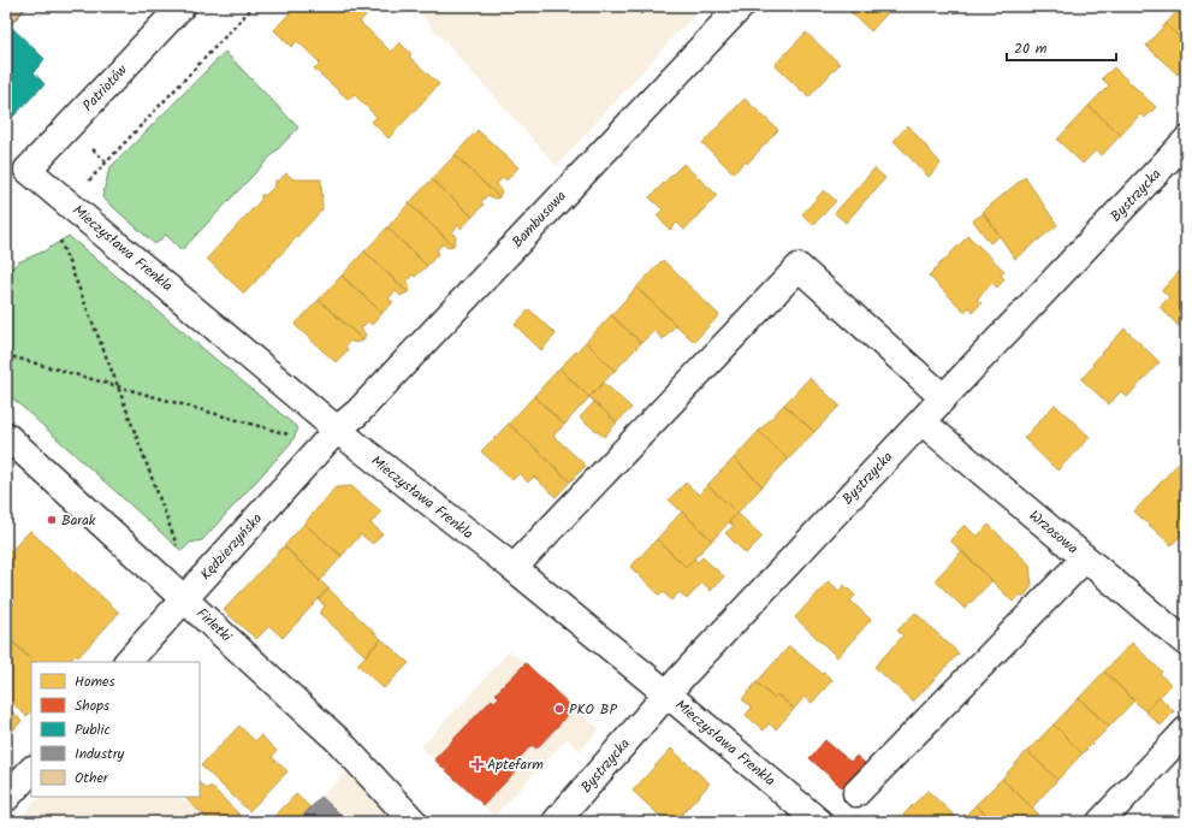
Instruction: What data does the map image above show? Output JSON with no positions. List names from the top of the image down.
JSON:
{
  "streets": {
    "street": [
      "Patriotów",
      "Bystrzycka",
      "Bambusowa",
      "Mieczysława Frenkla",
      "Wrzosowa",
      "Kędzierzyńska",
      "Firletki"
    ]
  },
  "crossings": [
    ["Patriotów", "Mieczysława Frenkla"],
    ["Bystrzycka", "Mieczysława Frenkla"],
    ["Bystrzycka", "Wrzosowa"],
    ["Bambusowa", "Mieczysława Frenkla"],
    ["Bambusowa", "Kędzierzyńska"],
    ["Mieczysława Frenkla", "Kędzierzyńska"],
    ["Kędzierzyńska", "Firletki"]
  ],
  "places": {
    "other": ["Barak", "PKO BP"],
    "health": ["Aptefarm"]
  },
  "legend": [
    "Homes",
    "Shops",
    "Public",
    "Industry",
    "Other"
  ],
  "scale_bar": "20 m"
}
